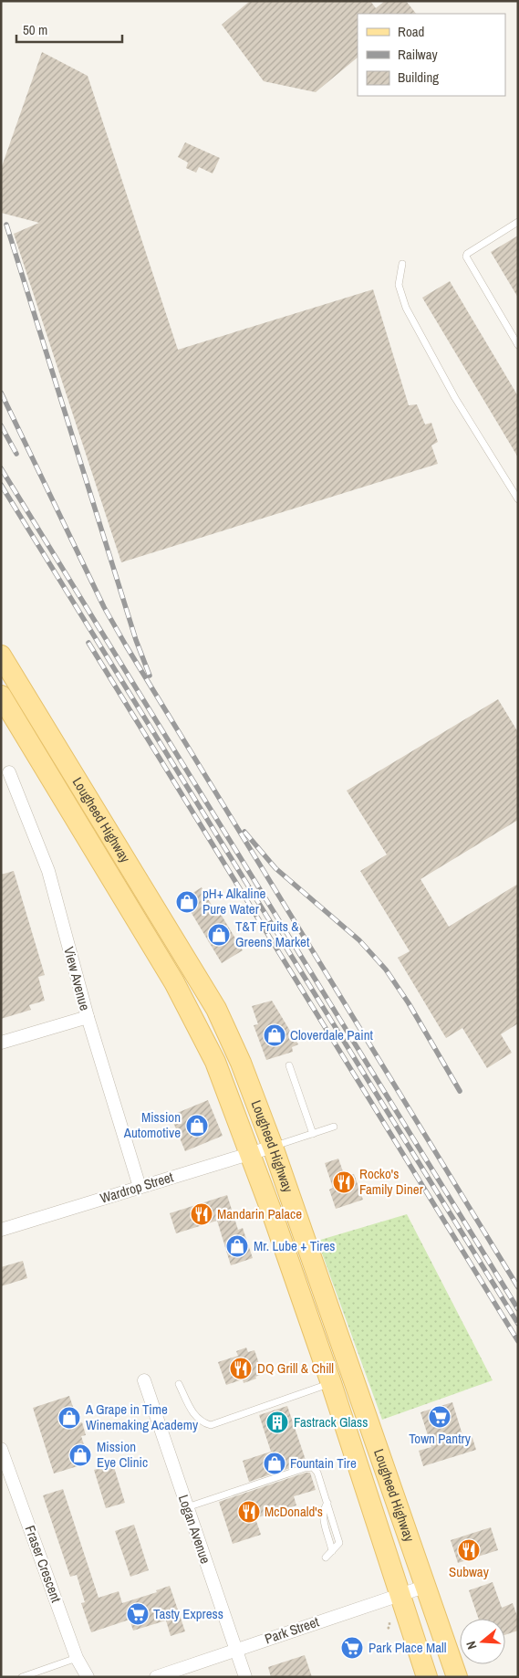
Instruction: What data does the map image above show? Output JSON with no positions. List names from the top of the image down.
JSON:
{
  "streets": {
    "main road": ["Lougheed Highway"],
    "street": [
      "View Avenue",
      "Wardrop Street",
      "Logan Avenue",
      "Fraser Crescent",
      "Park Street"
    ]
  },
  "crossings": [
    ["Lougheed Highway", "Wardrop Street"],
    ["Lougheed Highway", "Park Street"],
    ["View Avenue", "Wardrop Street"],
    ["Logan Avenue", "Park Street"]
  ],
  "places": {
    "shop": [
      "pH+ Alkaline Pure Water",
      "T&T Fruits & Greens Market",
      "Cloverdale Paint",
      "Mission Automotive",
      "Mr. Lube + Tires",
      "A Grape in Time Winemaking Academy",
      "Mission Eye Clinic",
      "Fountain Tire"
    ],
    "restaurant": [
      "Rocko's Family Diner",
      "Mandarin Palace",
      "DQ Grill & Chill",
      "McDonald's",
      "Subway"
    ],
    "supermarket": ["Town Pantry", "Tasty Express", "Park Place Mall"],
    "building": ["Fastrack Glass"]
  },
  "legend": ["Road", "Railway", "Building"],
  "scale_bar": "50 m",
  "north": "left"
}
